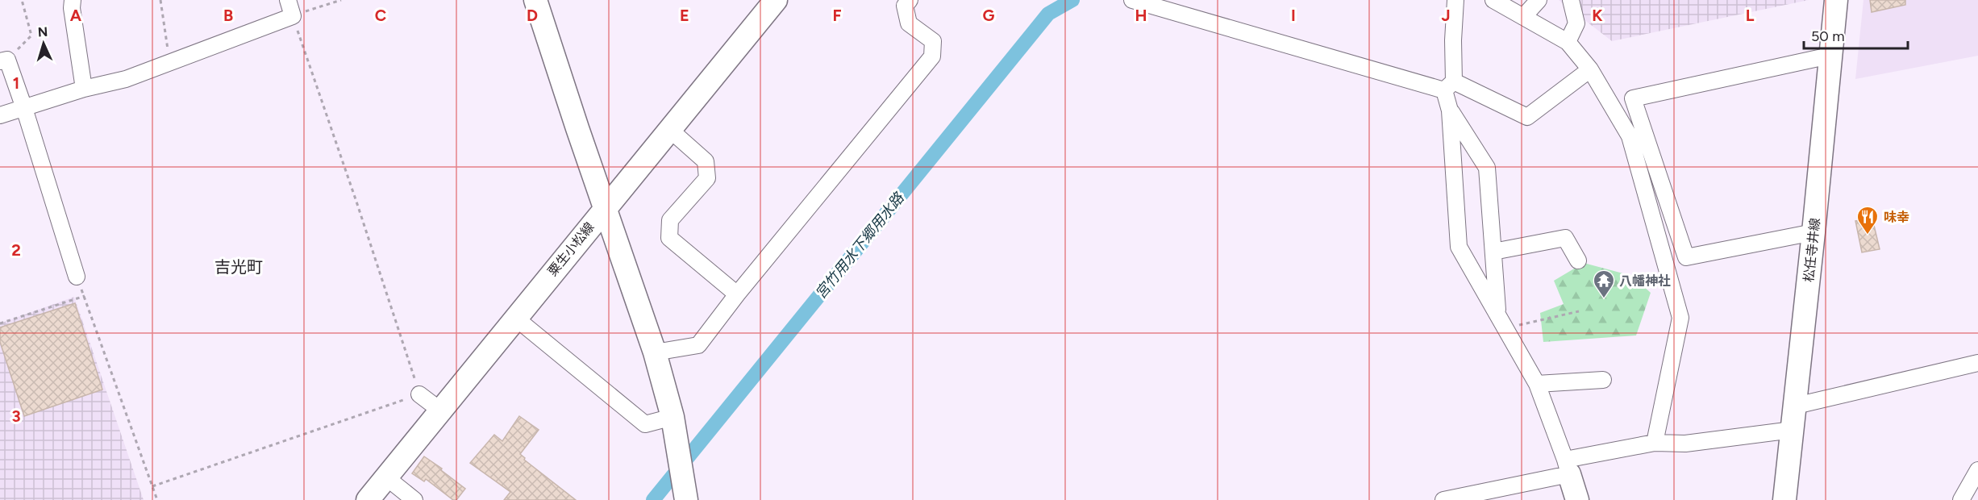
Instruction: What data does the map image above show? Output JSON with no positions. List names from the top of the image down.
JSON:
{
  "streets": {
    "main road": ["粟生小松線", "松任寺井線"]
  },
  "districts": ["吉光町"],
  "water": ["宮竹用水下郷用水路"],
  "places": {
    "restaurant": ["味幸"],
    "temple": ["八幡神社"]
  },
  "scale_bar": "50 m",
  "north": "top",
  "grid": {
    "columns": [
      "A",
      "B",
      "C",
      "D",
      "E",
      "F",
      "G",
      "H",
      "I",
      "J",
      "K",
      "L"
    ],
    "rows": ["1", "2", "3"]
  }
}
